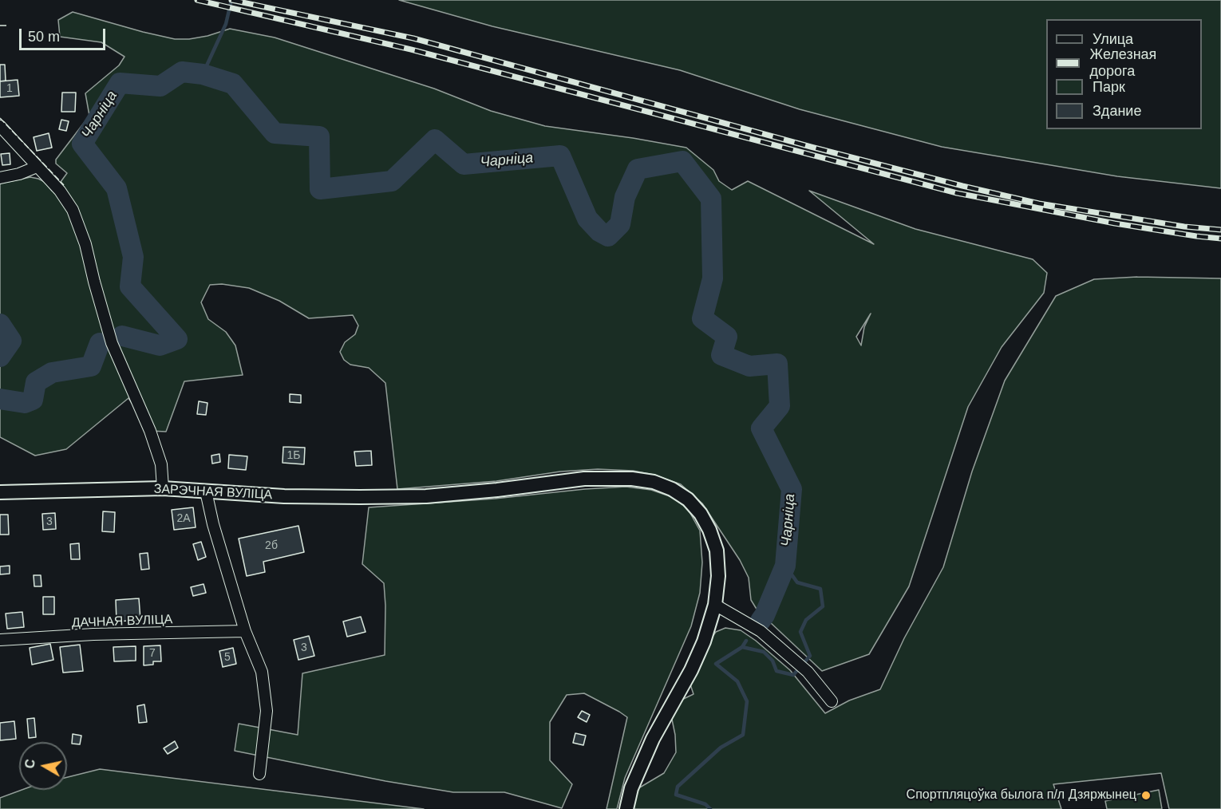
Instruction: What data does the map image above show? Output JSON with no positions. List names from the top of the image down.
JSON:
{
  "streets": {
    "street": ["ЗАРЭЧНАЯ ВУЛІЦА", "ДАЧНАЯ ВУЛІЦА"]
  },
  "water": ["Чарніца"],
  "places": ["Спортпляцоўка былога п/л Дзяржынец"],
  "house_numbers": [
    "1",
    "1Б",
    "2А",
    "3",
    "2б",
    "3",
    "7",
    "5"
  ],
  "legend": [
    "Улица",
    "Железная дорога",
    "Парк",
    "Здание"
  ],
  "scale_bar": "50 m",
  "north": "left"
}
